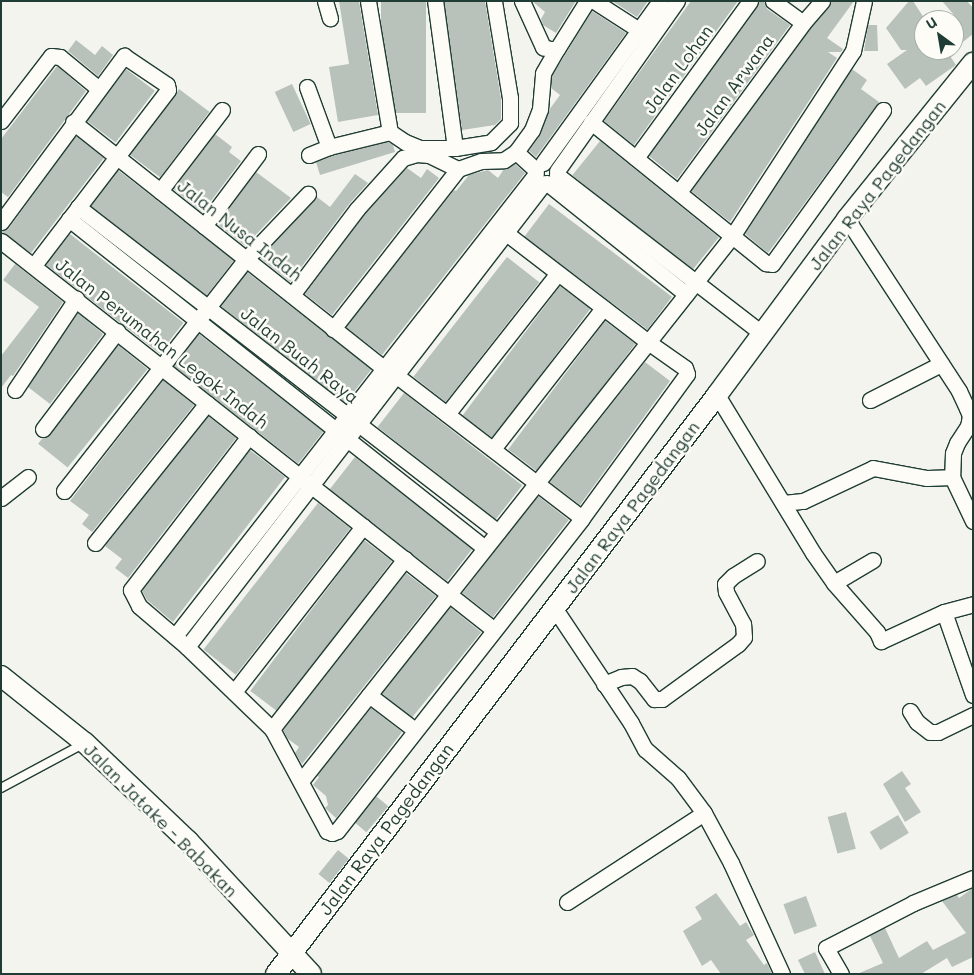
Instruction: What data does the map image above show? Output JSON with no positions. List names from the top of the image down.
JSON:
{
  "streets": {
    "street": [
      "Jalan Lohan",
      "Jalan Arwana",
      "Jalan Raya Pagedangan",
      "Jalan Nusa Indah",
      "Jalan Perumahan Legok Indah",
      "Jalan Buah Raya",
      "Jalan Jatake - Babakan"
    ]
  },
  "crossings": [
    ["Jalan Raya Pagedangan", "Jalan Jatake - Babakan"]
  ],
  "north": "top left"
}
